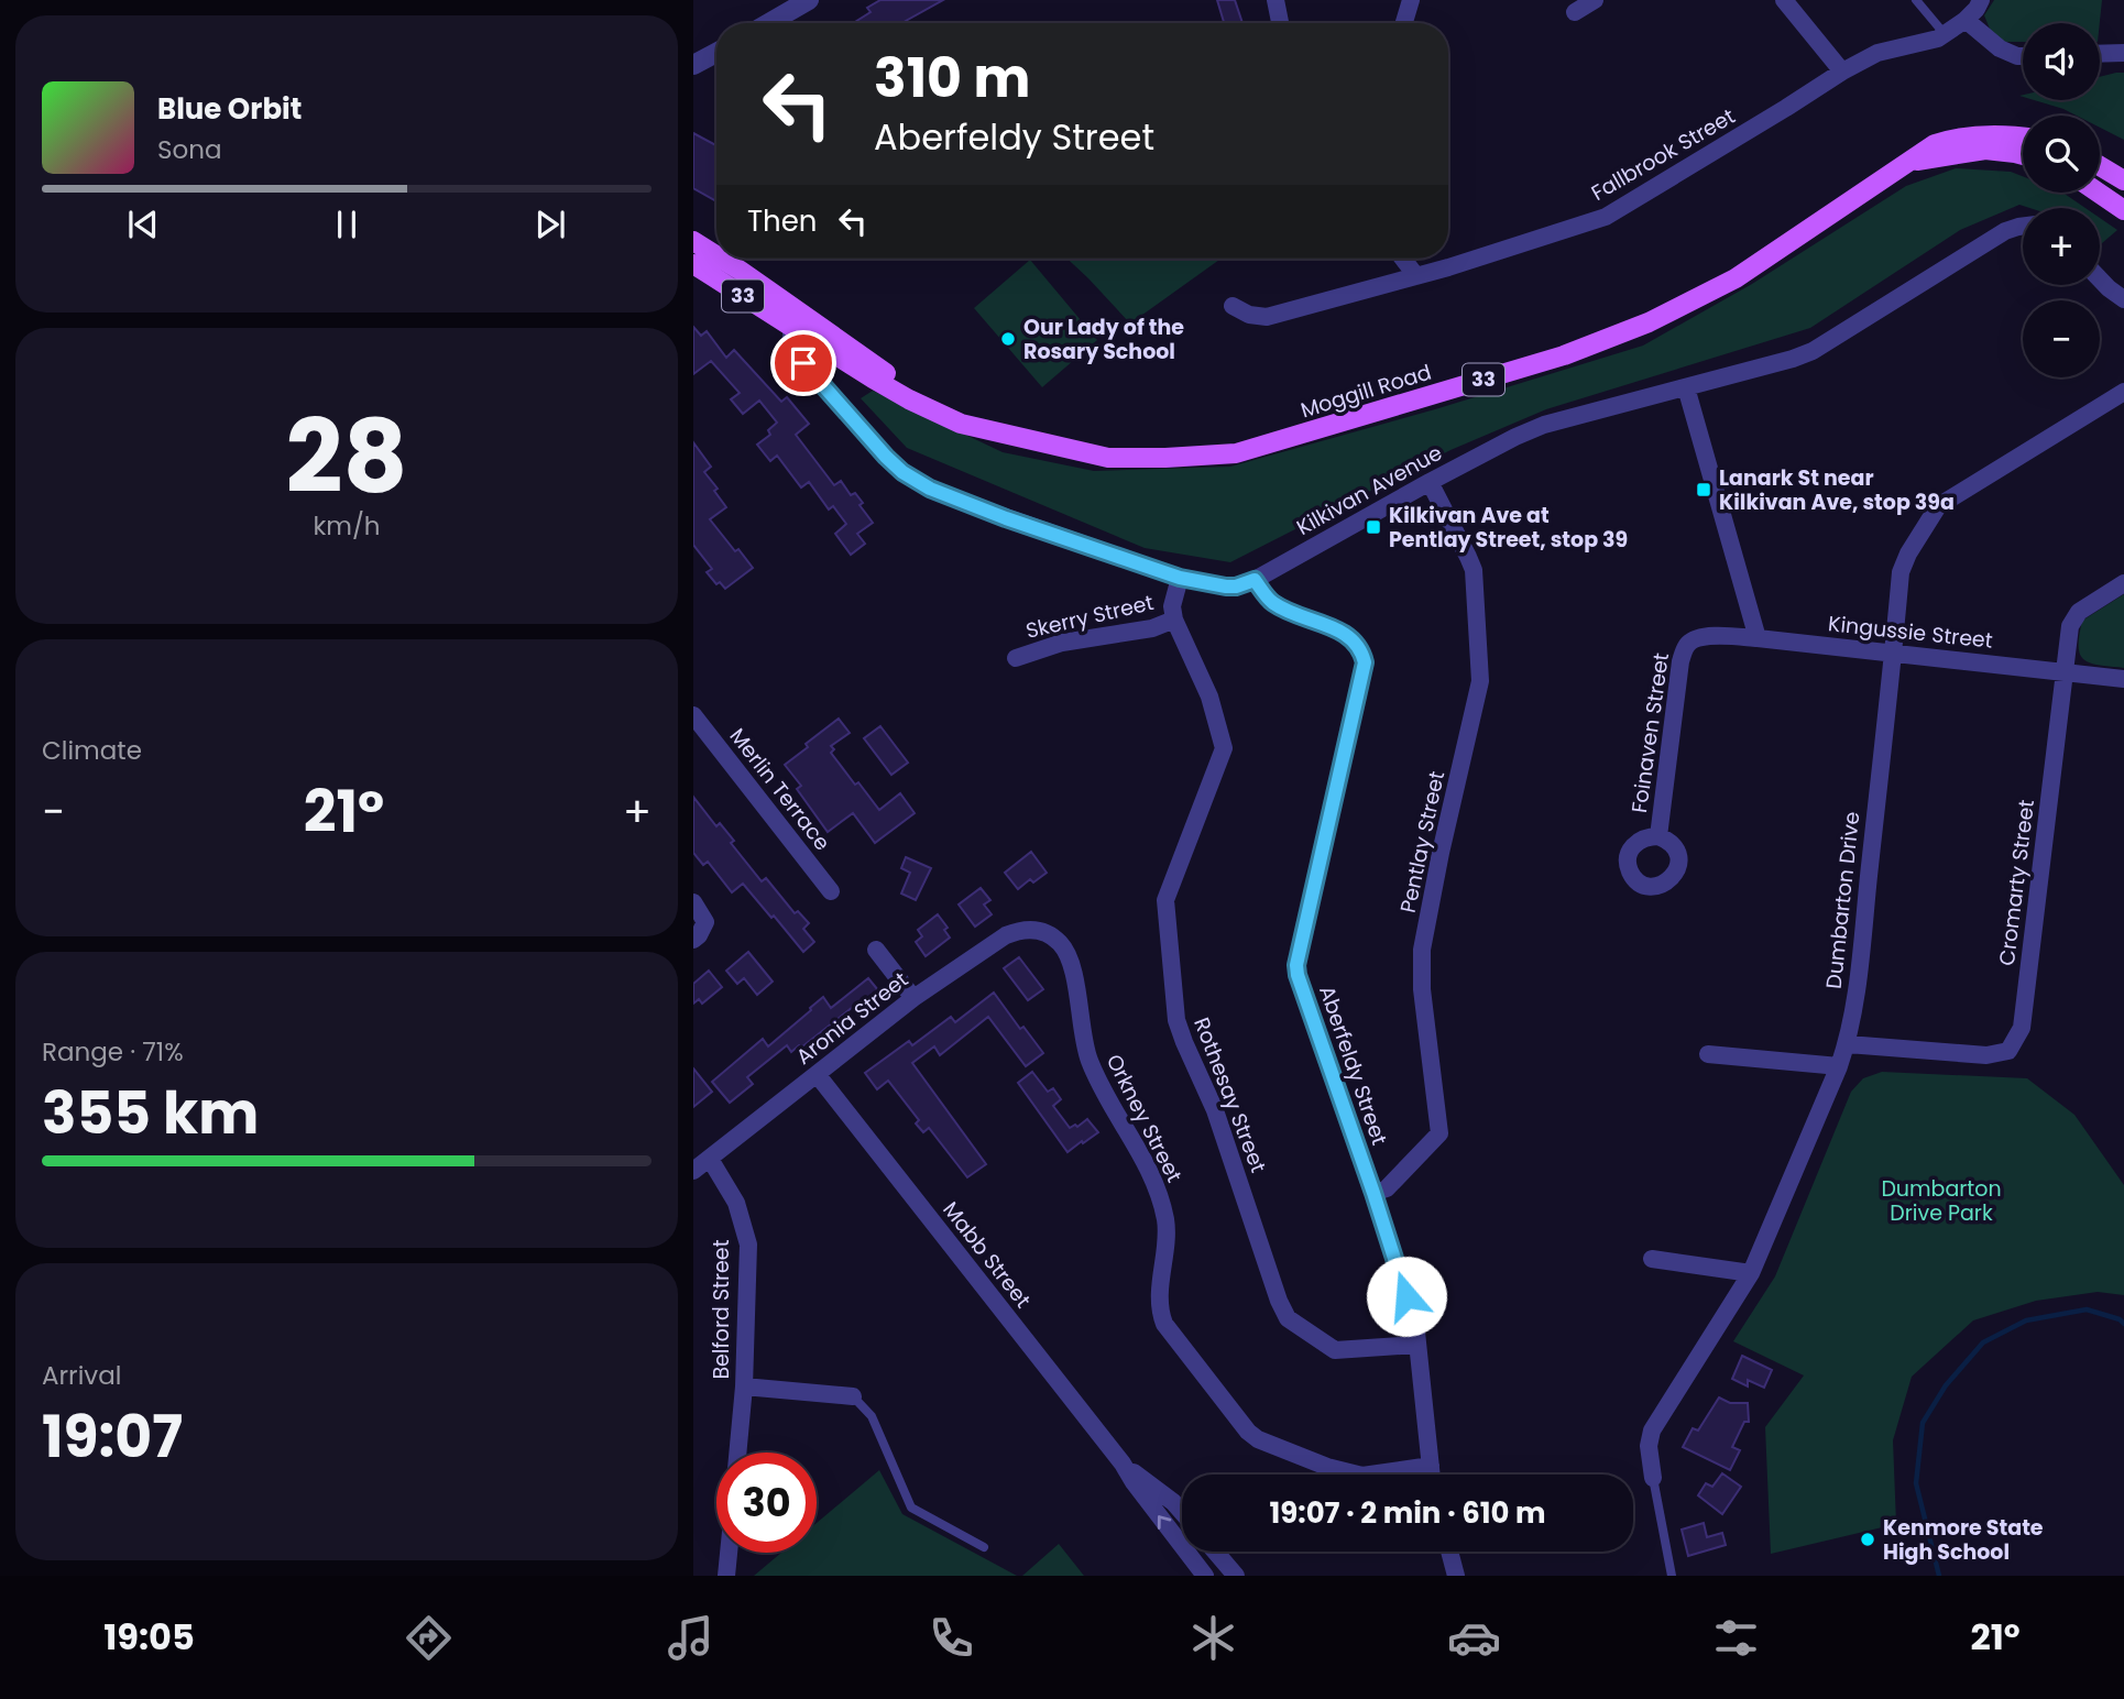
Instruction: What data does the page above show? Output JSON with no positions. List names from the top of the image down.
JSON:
{
  "streets": {
    "main road": ["33", "Moggill Road"],
    "street": [
      "Fallbrook Street",
      "Kilkivan Avenue",
      "Skerry Street",
      "Kingussie Street",
      "Foinaven Street",
      "Merlin Terrace",
      "Pentlay Street",
      "Cromarty Street",
      "Dumbarton Drive",
      "Aronia Street",
      "Aberfeldy Street",
      "Rothesay Street",
      "Orkney Street",
      "Mabb Street",
      "Belford Street"
    ]
  },
  "crossings": [
    ["Moggill Road", "Kilkivan Avenue"],
    ["Kilkivan Avenue", "Pentlay Street"],
    ["Kilkivan Avenue", "Aberfeldy Street"],
    ["Skerry Street", "Rothesay Street"],
    ["Kingussie Street", "Foinaven Street"],
    ["Kingussie Street", "Cromarty Street"],
    ["Kingussie Street", "Dumbarton Drive"],
    ["Pentlay Street", "Aberfeldy Street"],
    ["Cromarty Street", "Dumbarton Drive"],
    ["Aronia Street", "Orkney Street"],
    ["Aronia Street", "Mabb Street"],
    ["Aronia Street", "Belford Street"],
    ["Aberfeldy Street", "Rothesay Street"],
    ["Aberfeldy Street", "Orkney Street"]
  ],
  "parks": ["Dumbarton Drive Park"],
  "places": {
    "other": ["Our Lady of the Rosary School", "Kenmore State High School"],
    "transit": ["Lanark St near Kilkivan Ave, stop 39a", "Kilkivan Ave at Pentlay Street, stop 39"]
  },
  "page": {
    "map_buttons": ["+", "−"],
    "turn": ["310 m", "Aberfeldy Street"],
    "song": ["Blue Orbit", "Sona"],
    "then": "Then",
    "tile": [
      ["28", "km/h"],
      "Climate",
      ["Range · 71%", "355 km"],
      ["Arrival", "19:07"]
    ],
    "heat": ["−", "21°", "+"],
    "limit": "30",
    "trip": "19:07 · 2 min · 610 m",
    "tabs": ["19:05", "21°"]
  }
}
